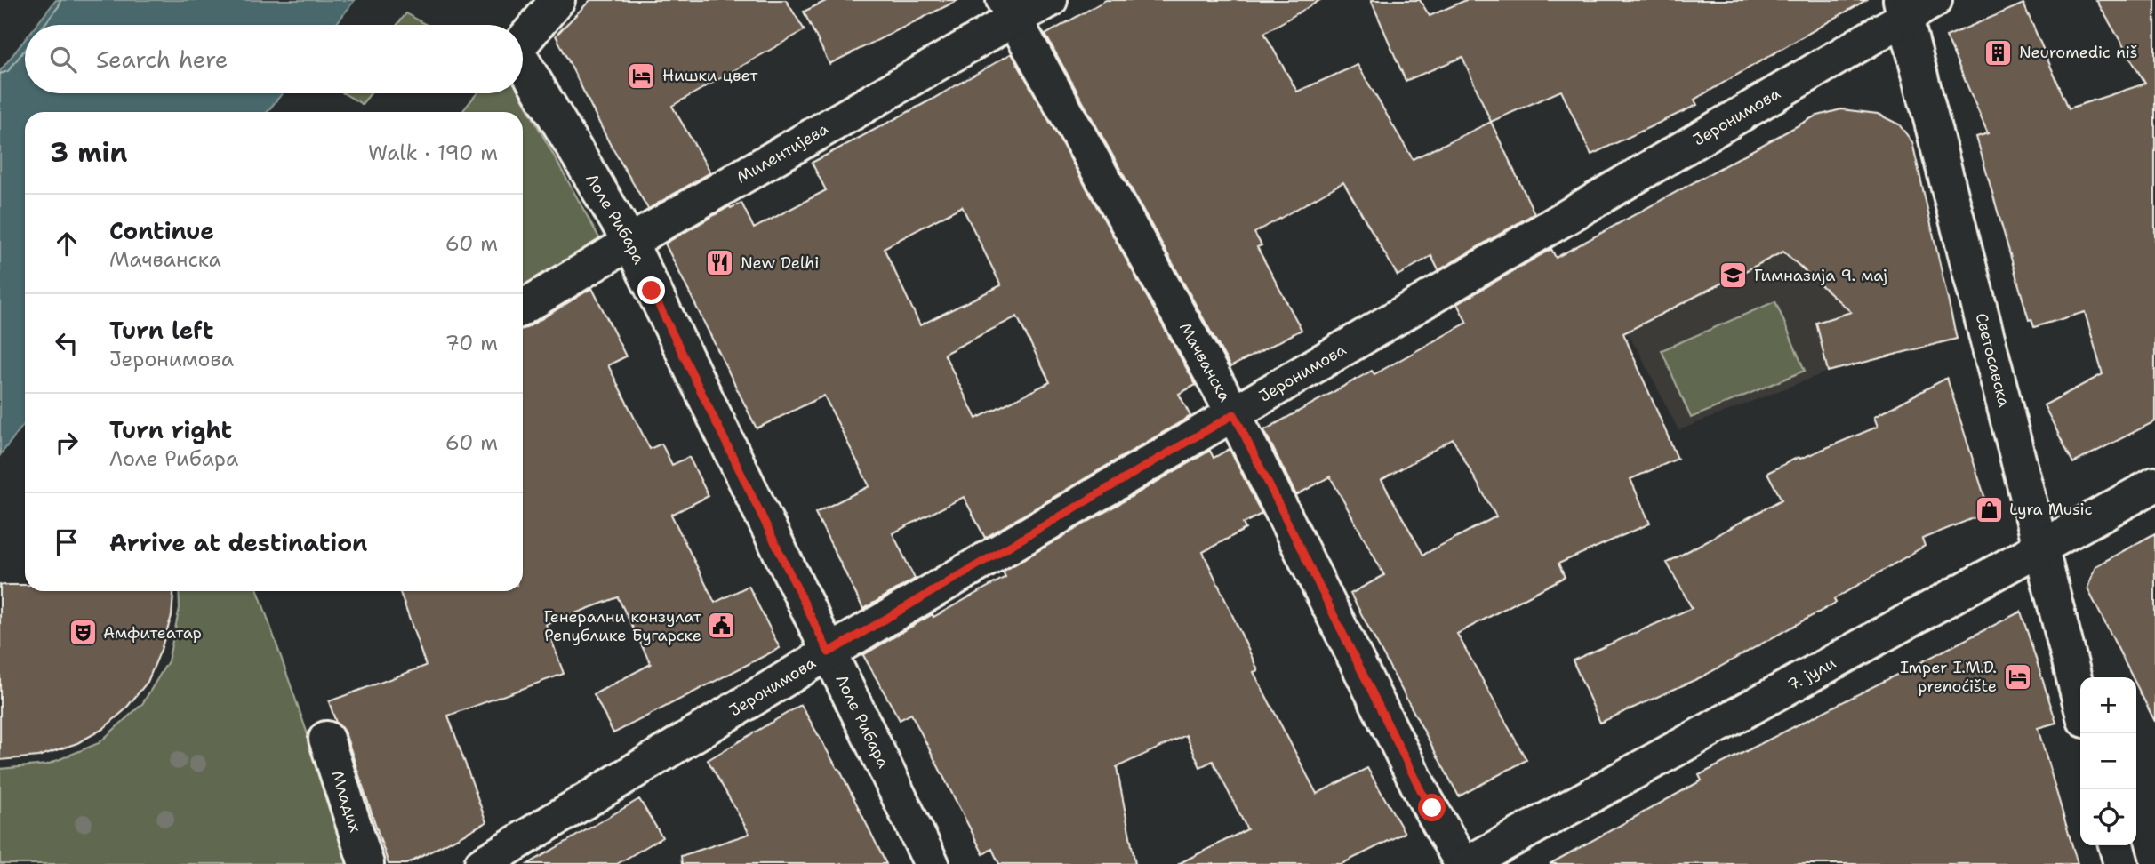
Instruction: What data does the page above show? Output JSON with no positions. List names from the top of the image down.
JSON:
{
  "streets": {
    "street": [
      "Јеронимова",
      "Милентијева",
      "Лоле Рибара",
      "Светосавска",
      "Мачванска",
      "7. јули",
      "Младих"
    ]
  },
  "crossings": [
    ["Јеронимова", "Лоле Рибара"],
    ["Јеронимова", "Светосавска"],
    ["Јеронимова", "Мачванска"],
    ["Милентијева", "Лоле Рибара"],
    ["Милентијева", "Мачванска"],
    ["Светосавска", "7. јули"],
    ["Мачванска", "7. јули"]
  ],
  "places": {
    "building": ["Neuromedic niš"],
    "hotel": ["Нишки цвет", "Imper I.M.D. prenoćište"],
    "restaurant": ["New Delhi"],
    "school or university": ["Гимназија 9. мај"],
    "shop": ["Lyra Music"],
    "public building": ["Генерални конзулат Републике Бугарске"],
    "theatre": ["Амфитеатар"]
  },
  "page": {
    "search": "Search here",
    "heading": ["3 min", "Walk · 190 m"],
    "list": [
      ["Continue", "Мачванска", "60 m"],
      ["Turn left", "Јеронимова", "70 m"],
      ["Turn right", "Лоле Рибара", "60 m"],
      "Arrive at destination"
    ],
    "map_buttons": ["+", "−"]
  }
}
